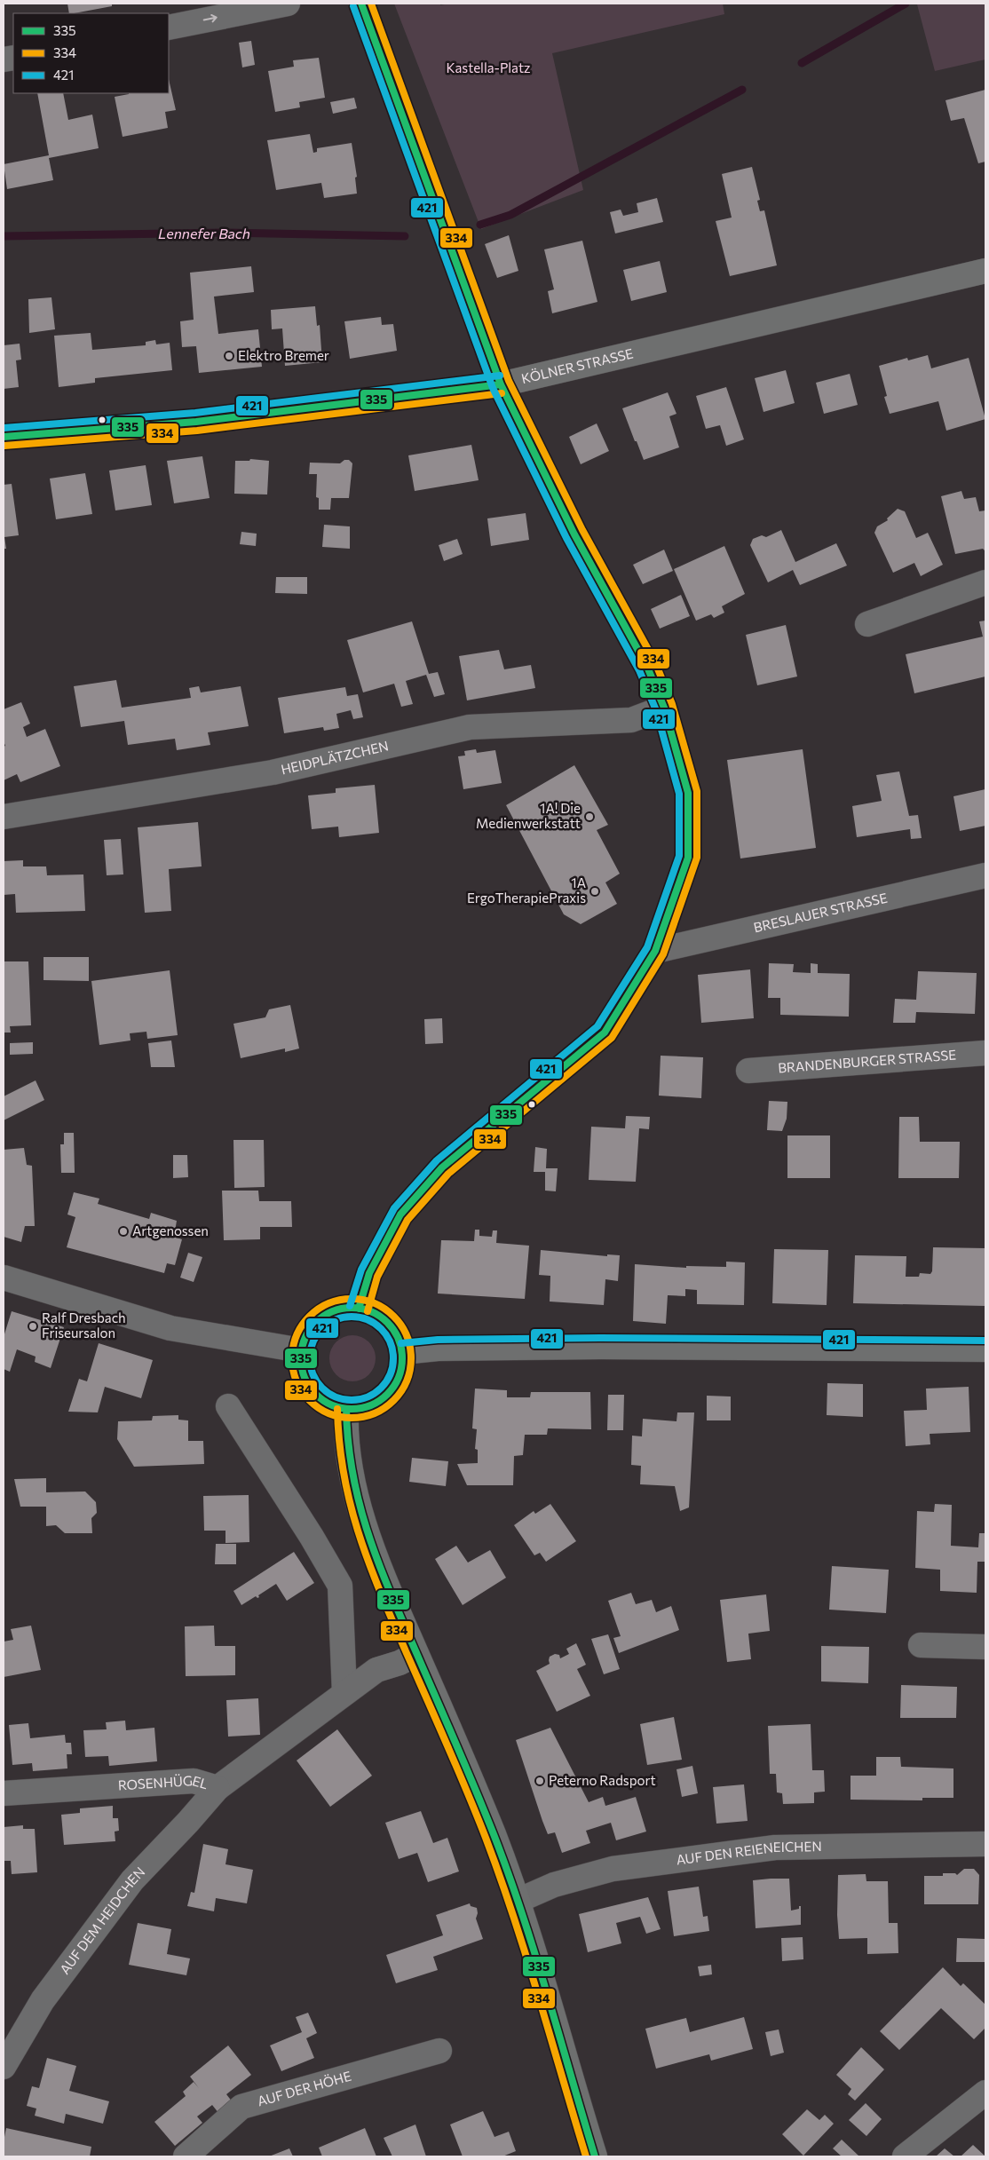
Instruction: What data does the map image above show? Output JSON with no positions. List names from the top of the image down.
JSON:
{
  "streets": {
    "main road": ["KÖLNER STRASSE"],
    "street": [
      "HEIDPLÄTZCHEN",
      "BRESLAUER STRASSE",
      "BRANDENBURGER STRASSE",
      "ROSENHÜGEL",
      "AUF DEN REIENEICHEN",
      "AUF DEM HEIDCHEN",
      "AUF DER HÖHE"
    ]
  },
  "crossings": [
    ["ROSENHÜGEL", "AUF DEM HEIDCHEN"]
  ],
  "water": ["Lennefer Bach"],
  "parks": ["Kastella-Platz"],
  "places": [
    "Elektro Bremer",
    "1A! Die Medienwerkstatt",
    "1A ErgoTherapiePraxis",
    "Artgenossen",
    "Ralf Dresbach Friseursalon",
    "Peterno Radsport"
  ],
  "lines": ["transit line 335", "transit line 334", "transit line 421"],
  "legend": ["335", "334", "421"]
}
